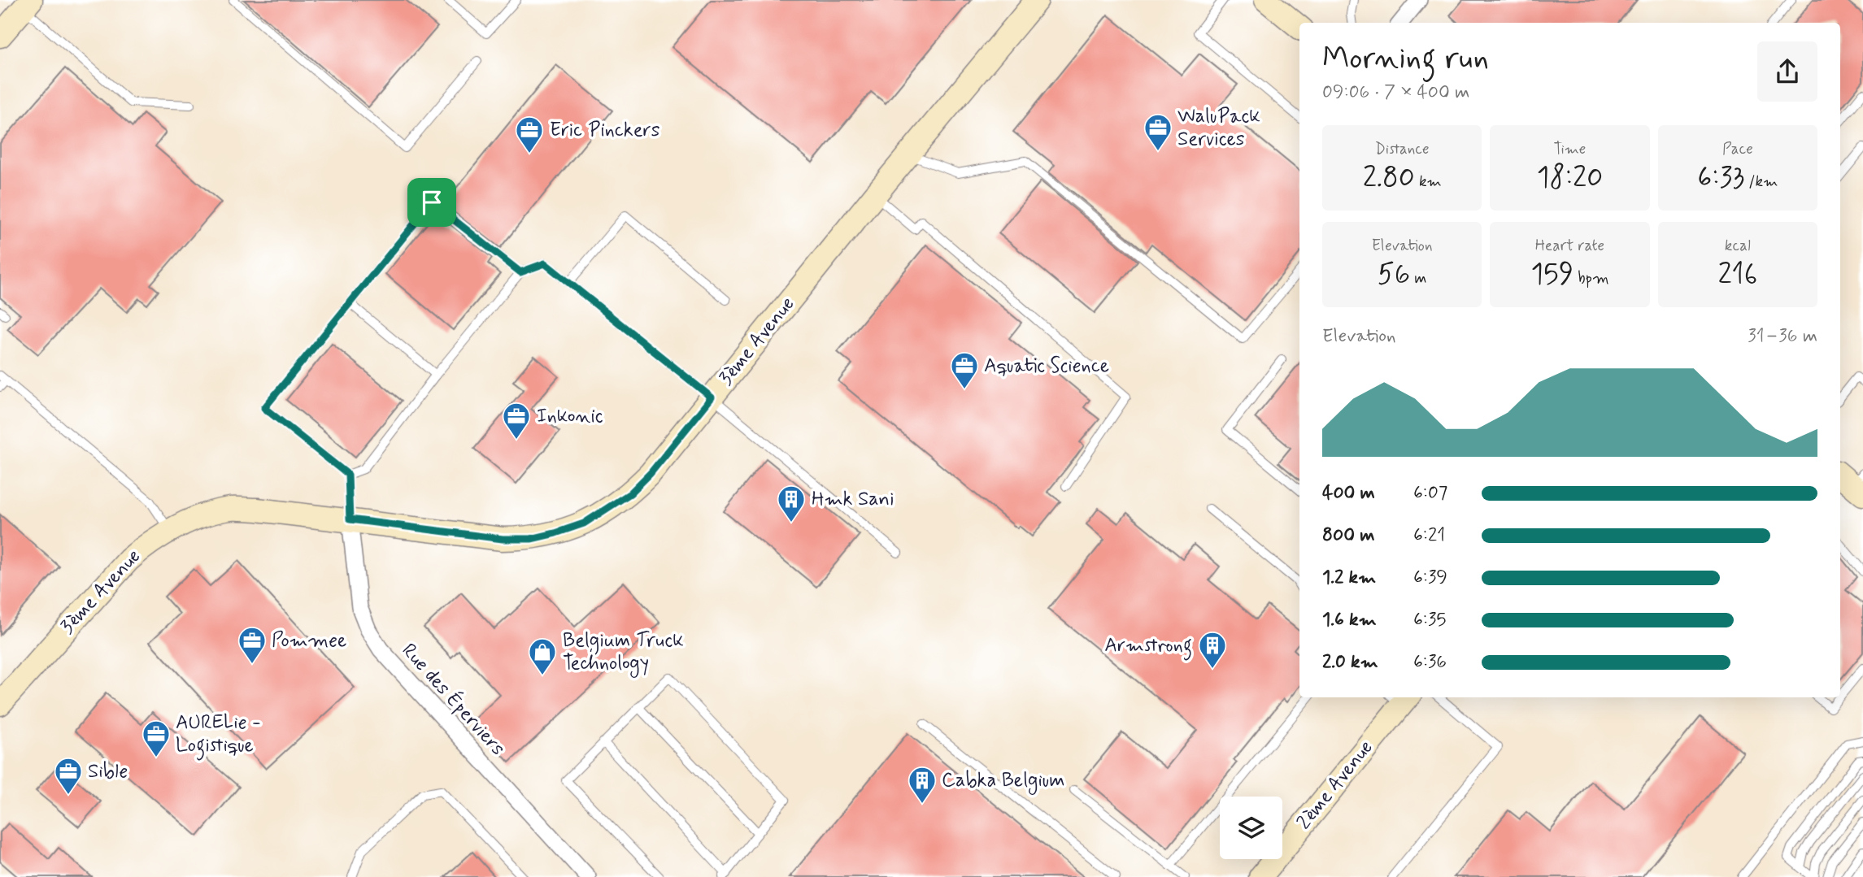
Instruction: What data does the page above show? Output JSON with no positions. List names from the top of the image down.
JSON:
{
  "streets": {
    "street": ["3ème Avenue", "Rue des Éperviers", "2ème Avenue"]
  },
  "crossings": [
    ["3ème Avenue", "Rue des Éperviers"]
  ],
  "places": {
    "office": [
      "WaluPack Services",
      "Eric Pinckers",
      "Aquatic Science",
      "Inkonic",
      "Pommee",
      "AURELie - Logistique",
      "Sible"
    ],
    "building": ["Hmk Sani", "Armstrong", "Cabka Belgium"],
    "shop": ["Belgium Truck Technology"]
  },
  "page": {
    "heading": ["Morning run", "09:06 · 7 × 400 m"],
    "stats": [
      ["Distance", "2.80 km"],
      ["Time", "18:20"],
      ["Pace", "6:33 /km"],
      ["Elevation", "56 m"],
      ["Heart rate", "159 bpm"],
      ["kcal", "216"]
    ],
    "chart": ["Elevation", "31–36 m"],
    "list": [
      {
        "name": "400 m",
        "note": "6:07"
      },
      {
        "name": "800 m",
        "note": "6:21"
      },
      {
        "name": "1.2 km",
        "note": "6:39"
      },
      {
        "name": "1.6 km",
        "note": "6:35"
      },
      {
        "name": "2.0 km",
        "note": "6:36"
      }
    ]
  }
}
